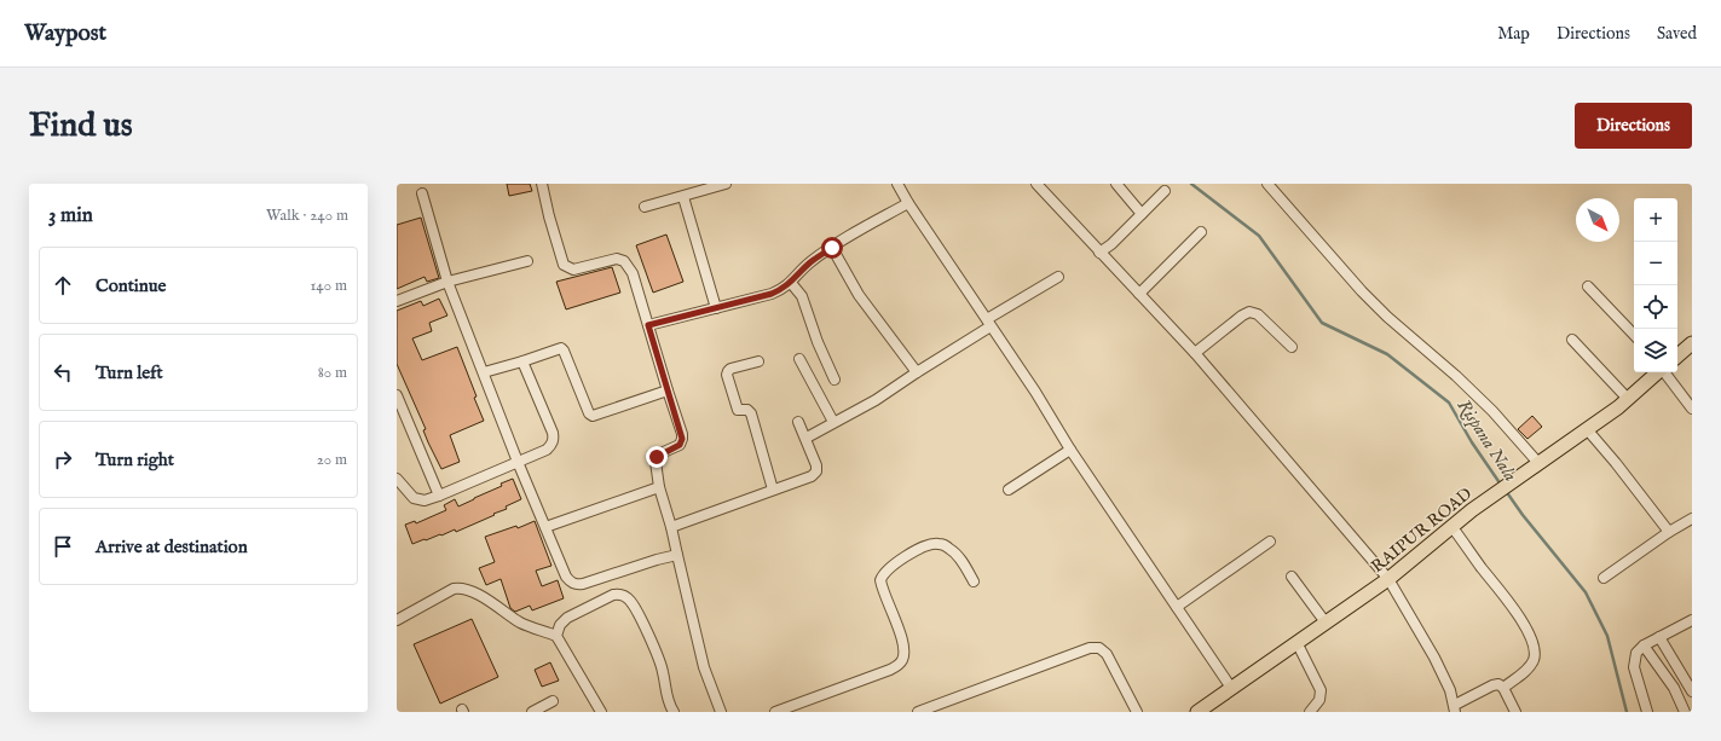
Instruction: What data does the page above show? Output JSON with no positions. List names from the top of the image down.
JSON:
{
  "streets": {
    "main road": ["RAIPUR ROAD"]
  },
  "water": ["Rispana Nala"],
  "north": "bottom right",
  "page": {
    "header": "Waypost",
    "nav": ["Map", "Directions", "Saved"],
    "buttons": "Directions",
    "title": "Find us",
    "heading": ["3 min", "Walk · 240 m"],
    "map_buttons": ["+", "−"],
    "list": [
      ["Continue", "140 m"],
      ["Turn left", "80 m"],
      ["Turn right", "20 m"],
      "Arrive at destination"
    ]
  }
}
